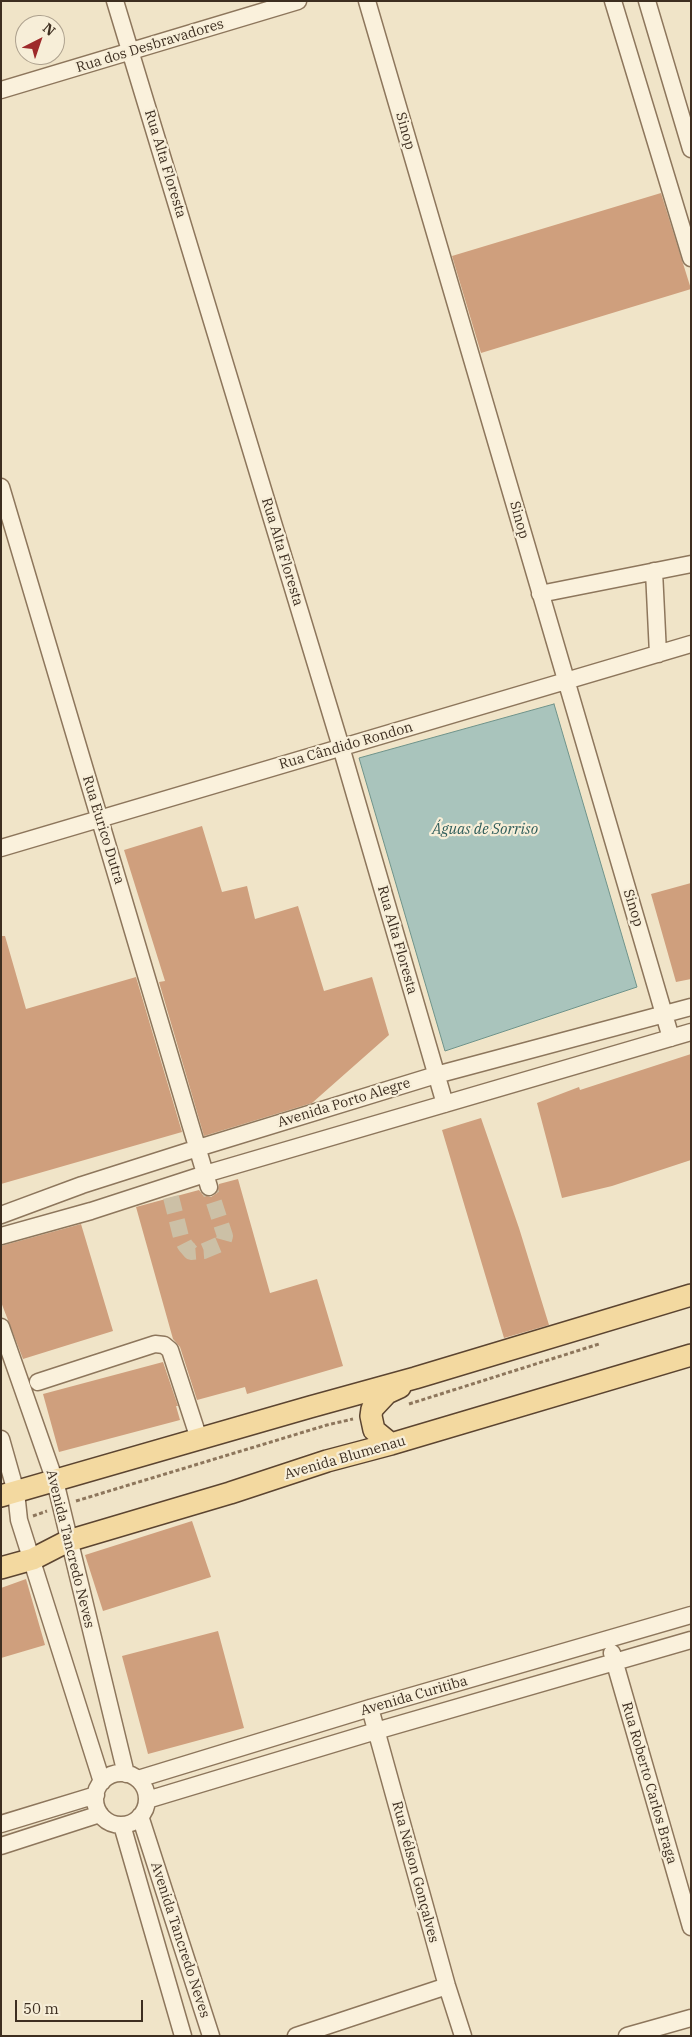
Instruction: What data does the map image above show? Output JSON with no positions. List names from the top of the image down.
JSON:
{
  "streets": {
    "main road": ["Avenida Blumenau"],
    "street": [
      "Rua dos Desbravadores",
      "Sinop",
      "Rua Alta Floresta",
      "Rua Cândido Rondon",
      "Rua Eurico Dutra",
      "Avenida Porto Alegre",
      "Avenida Tancredo Neves",
      "Avenida Curitiba",
      "Rua Roberto Carlos Braga",
      "Rua Nélson Gonçalves"
    ]
  },
  "crossings": [
    ["Rua dos Desbravadores", "Rua Alta Floresta"],
    ["Sinop", "Rua Cândido Rondon"],
    ["Sinop", "Avenida Porto Alegre"],
    ["Rua Alta Floresta", "Rua Cândido Rondon"],
    ["Rua Alta Floresta", "Avenida Porto Alegre"],
    ["Rua Cândido Rondon", "Rua Eurico Dutra"],
    ["Rua Eurico Dutra", "Avenida Porto Alegre"],
    ["Avenida Blumenau", "Avenida Tancredo Neves"],
    ["Avenida Tancredo Neves", "Avenida Curitiba"],
    ["Avenida Curitiba", "Rua Roberto Carlos Braga"],
    ["Avenida Curitiba", "Rua Nélson Gonçalves"]
  ],
  "water": ["Águas de Sorriso"],
  "scale_bar": "50 m",
  "north": "top right"
}
